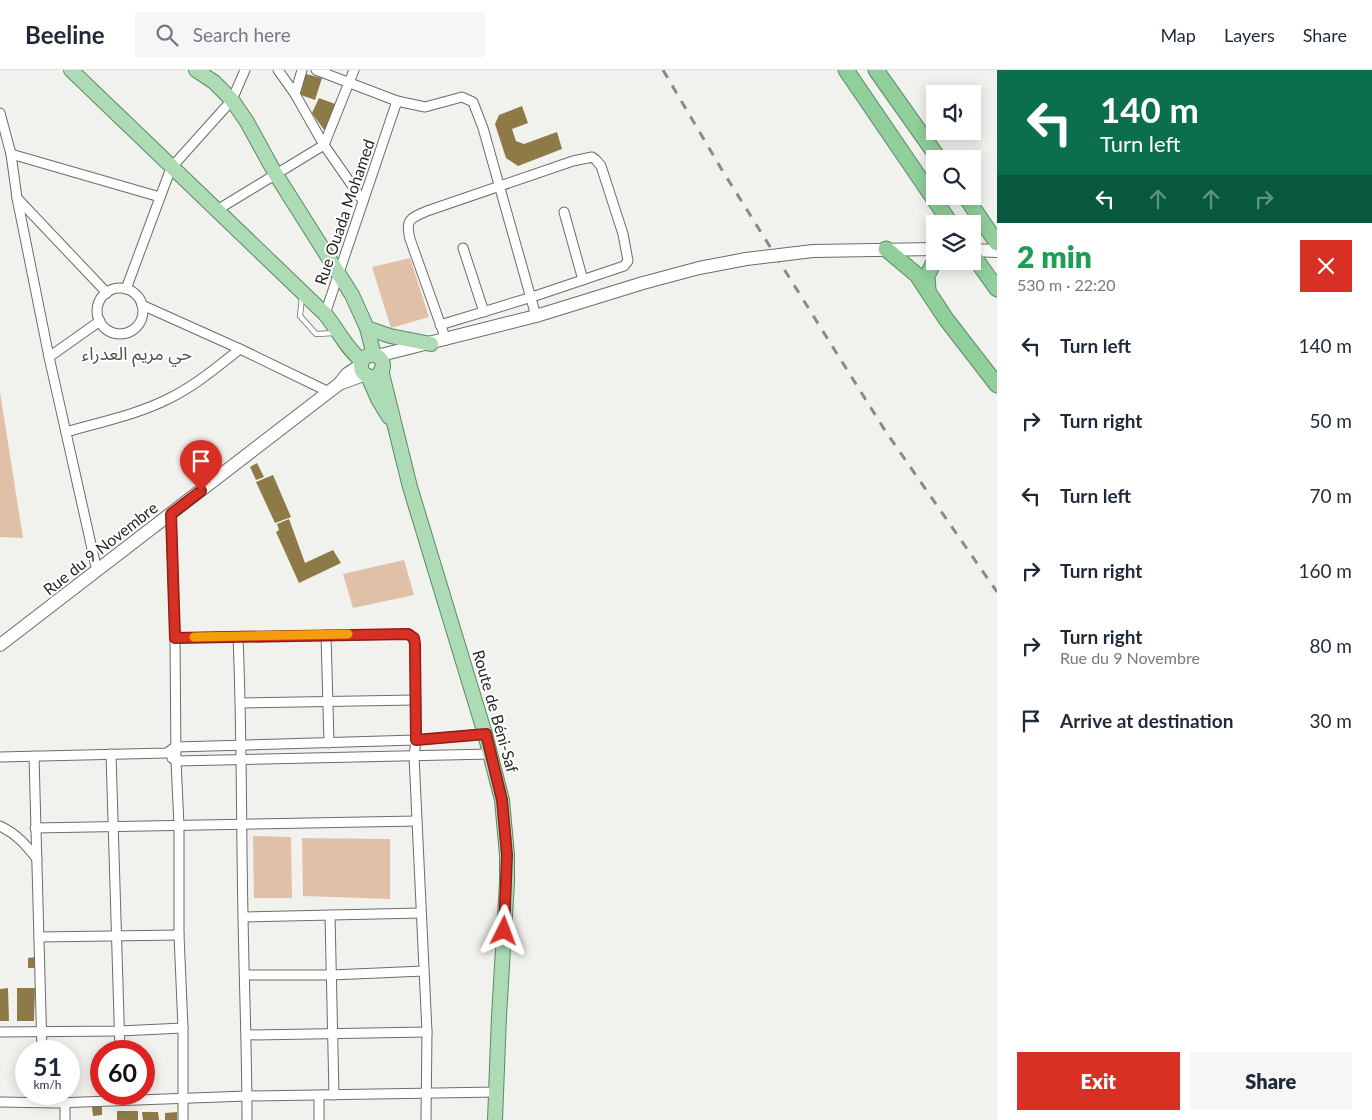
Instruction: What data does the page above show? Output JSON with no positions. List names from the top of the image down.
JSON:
{
  "streets": {
    "main road": ["Rue du 9 Novembre", "Route de Béni-Saf"],
    "street": ["Rue Ouada Mohamed"]
  },
  "crossings": [
    ["Rue du 9 Novembre", "Route de Béni-Saf"]
  ],
  "districts": ["حي مريم العدراء"],
  "page": {
    "header": "Beeline",
    "search": "Search here",
    "nav": ["Map", "Layers", "Share"],
    "turn": ["140 m", "Turn left"],
    "heading": ["2 min", "530 m · 22:20"],
    "list": [
      {
        "name": "Turn left",
        "value": "140 m"
      },
      {
        "name": "Turn right",
        "value": "50 m"
      },
      {
        "name": "Turn left",
        "value": "70 m"
      },
      {
        "name": "Turn right",
        "value": "160 m"
      },
      {
        "name": "Turn right",
        "note": "Rue du 9 Novembre",
        "value": "80 m"
      },
      {
        "name": "Arrive at destination",
        "value": "30 m"
      }
    ],
    "speed": "51 km/h",
    "limit": "60",
    "buttons": ["Exit", "Share"]
  }
}
